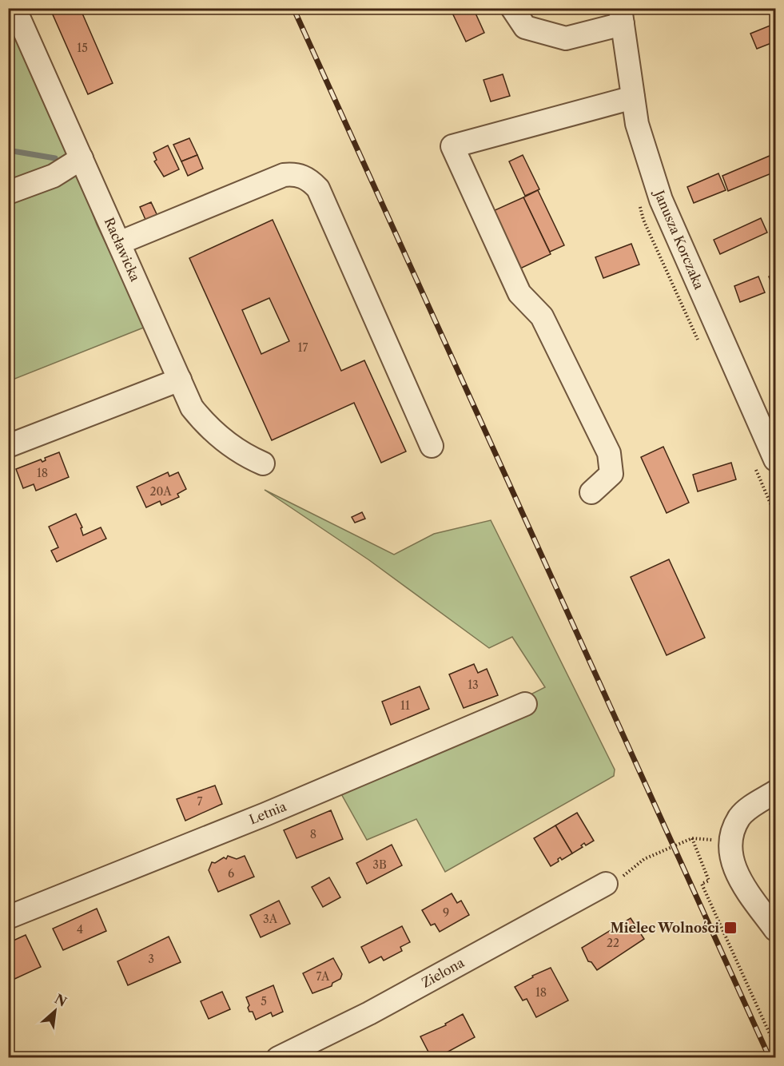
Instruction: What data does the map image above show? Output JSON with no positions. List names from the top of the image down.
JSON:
{
  "streets": {
    "street": [
      "Janusza Korczaka",
      "Racławicka",
      "Letnia",
      "Zielona"
    ]
  },
  "places": {
    "transit": ["Mielec Wolności"]
  },
  "house_numbers": [
    "15",
    "17",
    "18",
    "20A",
    "13",
    "11",
    "7",
    "8",
    "3B",
    "6",
    "9",
    "3A",
    "4",
    "22",
    "3",
    "7A",
    "18",
    "5"
  ],
  "north": "top right"
}
